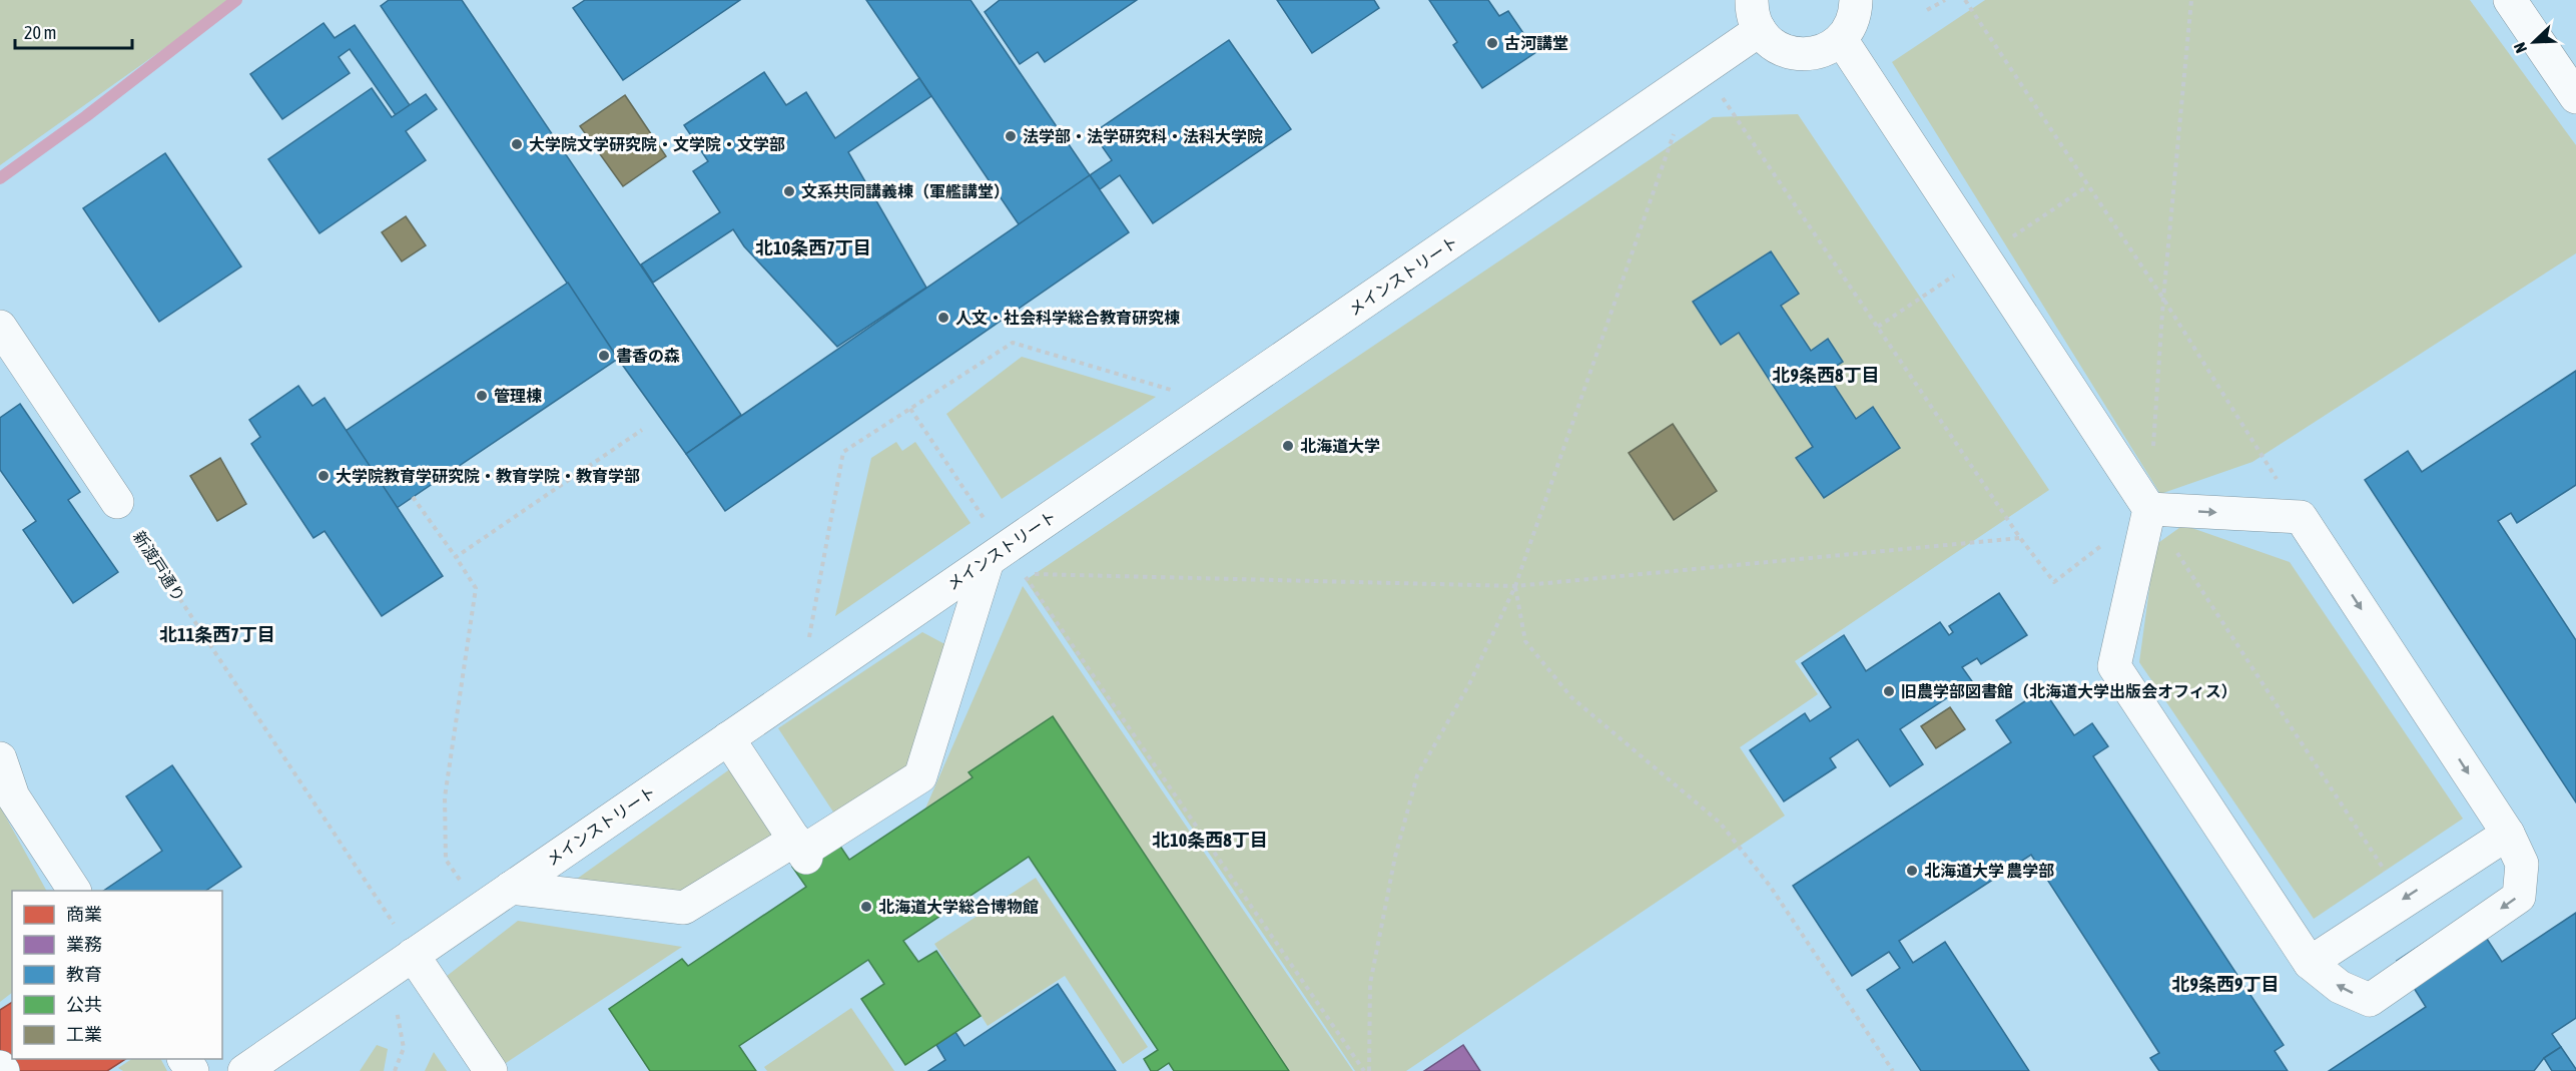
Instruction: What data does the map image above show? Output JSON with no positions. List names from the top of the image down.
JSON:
{
  "streets": {
    "street": ["メインストリート"],
    "path": ["新渡戸通り"]
  },
  "districts": [
    "北10条西7丁目",
    "北9条西8丁目",
    "北11条西7丁目",
    "北10条西8丁目",
    "北9条西9丁目"
  ],
  "places": [
    "古河講堂",
    "法学部・法学研究科・法科大学院",
    "大学院文学研究院・文学院・文学部",
    "文系共同講義棟（軍艦講堂）",
    "人文・社会科学総合教育研究棟",
    "書香の森",
    "管理棟",
    "北海道大学",
    "大学院教育学研究院・教育学院・教育学部",
    "旧農学部図書館（北海道大学出版会オフィス）",
    "北海道大学 農学部",
    "北海道大学総合博物館"
  ],
  "legend": [
    "商業",
    "業務",
    "教育",
    "公共",
    "工業"
  ],
  "scale_bar": "20 m",
  "north": "bottom left"
}
